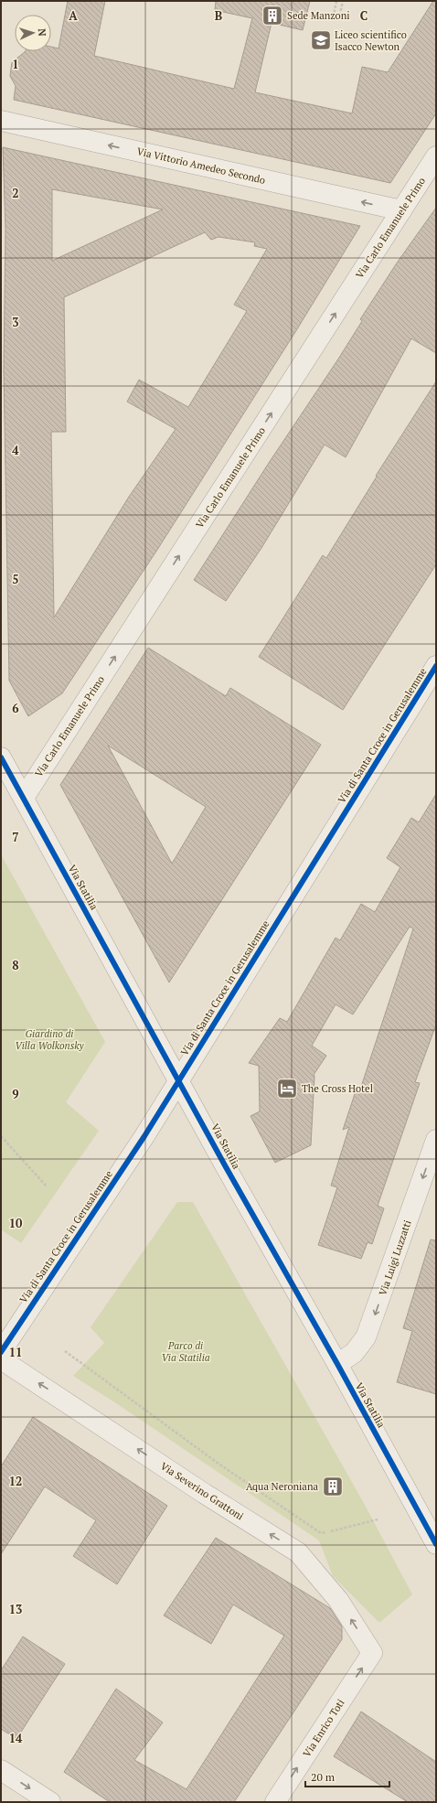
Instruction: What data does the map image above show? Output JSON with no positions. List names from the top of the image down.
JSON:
{
  "streets": {
    "street": [
      "Via Vittorio Amedeo Secondo",
      "Via Carlo Emanuele Primo",
      "Via di Santa Croce in Gerusalemme",
      "Via Statilia",
      "Via Luigi Luzzatti",
      "Via Severino Grattoni",
      "Via Enrico Toti"
    ]
  },
  "crossings": [
    ["Via Vittorio Amedeo Secondo", "Via Carlo Emanuele Primo"],
    ["Via Carlo Emanuele Primo", "Via Statilia"],
    ["Via di Santa Croce in Gerusalemme", "Via Statilia"],
    ["Via Statilia", "Via Luigi Luzzatti"],
    ["Via Severino Grattoni", "Via Enrico Toti"]
  ],
  "one_way": [
    "Via Vittorio Amedeo Secondo",
    "Via Carlo Emanuele Primo",
    "Via Luigi Luzzatti",
    "Via Severino Grattoni",
    "Via Enrico Toti"
  ],
  "parks": ["Giardino di Villa Wolkonsky", "Parco di Via Statilia"],
  "places": {
    "building": ["Sede Manzoni", "Aqua Neroniana"],
    "school or university": ["Liceo scientifico Isacco Newton"],
    "hotel": ["The Cross Hotel"]
  },
  "scale_bar": "20 m",
  "north": "right",
  "grid": {
    "columns": ["A", "B", "C"],
    "rows": [
      "1",
      "2",
      "3",
      "4",
      "5",
      "6",
      "7",
      "8",
      "9",
      "10",
      "11",
      "12",
      "13",
      "14"
    ]
  }
}
